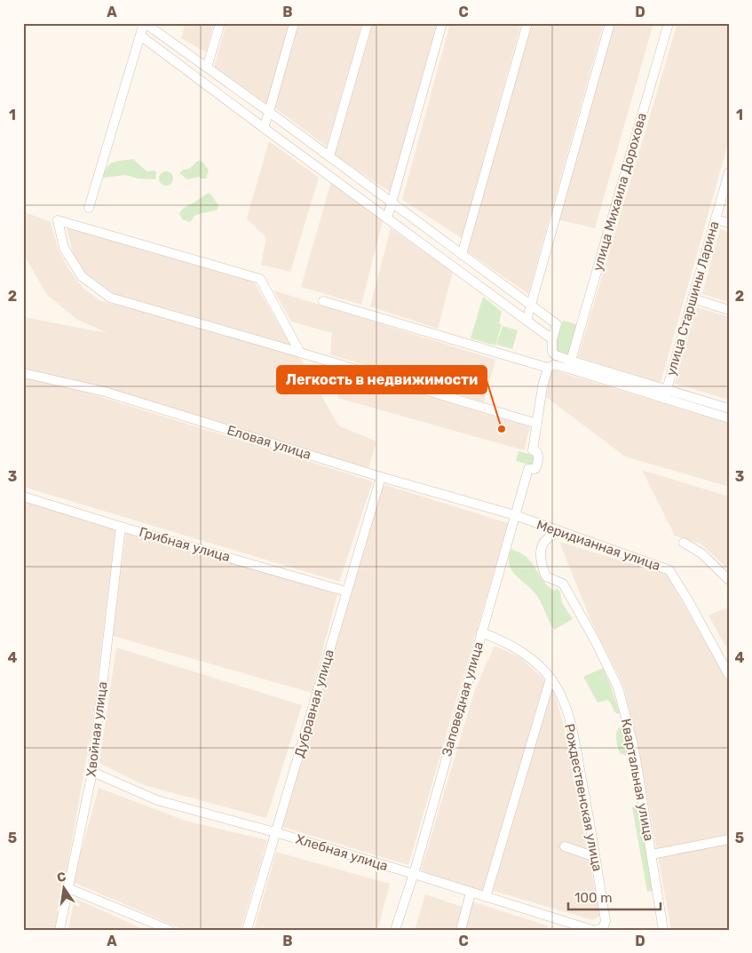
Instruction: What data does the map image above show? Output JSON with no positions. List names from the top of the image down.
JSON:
{
  "streets": {
    "street": [
      "улица Михаила Дорохова",
      "улица Старшины Ларина",
      "Еловая улица",
      "Грибная улица",
      "Меридианная улица",
      "Заповедная улица",
      "Дубравная улица",
      "Хвойная улица",
      "Квартальная улица",
      "Рождественская улица",
      "Хлебная улица"
    ]
  },
  "crossings": [
    ["Еловая улица", "Меридианная улица"],
    ["Еловая улица", "Заповедная улица"],
    ["Еловая улица", "Дубравная улица"],
    ["Грибная улица", "Дубравная улица"],
    ["Грибная улица", "Хвойная улица"],
    ["Меридианная улица", "Заповедная улица"],
    ["Меридианная улица", "Квартальная улица"],
    ["Заповедная улица", "Рождественская улица"],
    ["Заповедная улица", "Хлебная улица"],
    ["Дубравная улица", "Хлебная улица"],
    ["Хвойная улица", "Хлебная улица"]
  ],
  "places": ["Легкость в недвижимости"],
  "scale_bar": "100 m",
  "north": "top",
  "grid": {
    "columns": [
      "A",
      "B",
      "C",
      "D"
    ],
    "rows": [
      "1",
      "2",
      "3",
      "4",
      "5"
    ]
  }
}
